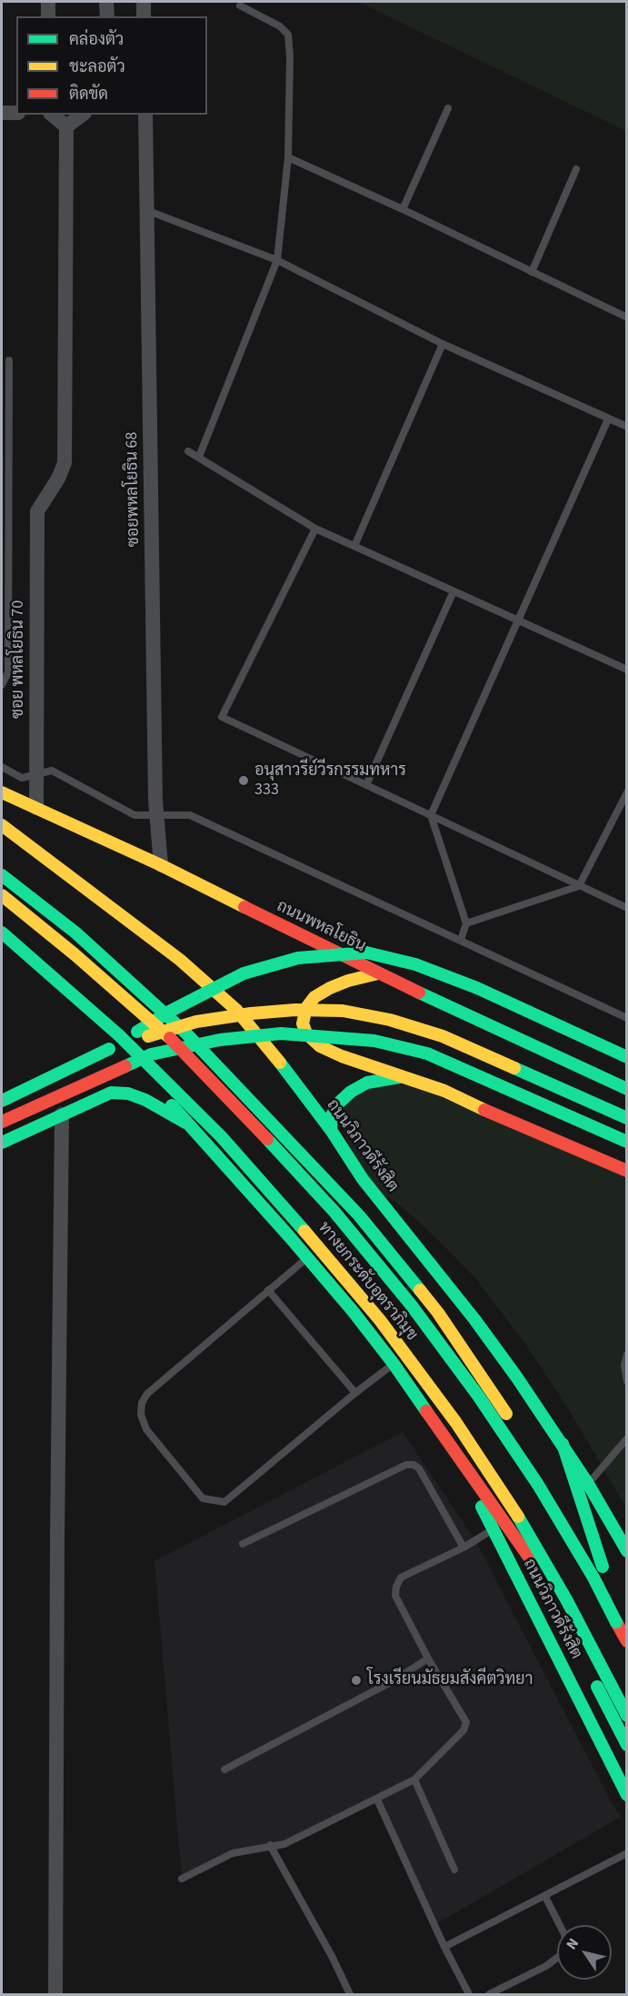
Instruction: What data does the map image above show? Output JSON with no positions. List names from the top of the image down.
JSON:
{
  "streets": {
    "main road": ["ถนนพหลโยธิน", "ถนนวิภาวดีรังสิต", "ทางยกระดับอุตราภิมุข"],
    "street": ["ซอยพหลโยธิน 68", "ซอย พหลโยธิน 70"]
  },
  "crossings": [
    ["ซอยพหลโยธิน 68", "ถนนพหลโยธิน"],
    ["ซอย พหลโยธิน 70", "ถนนพหลโยธิน"]
  ],
  "places": ["อนุสาวรีย์วีรกรรมทหาร 333", "โรงเรียนมัธยมสังคีตวิทยา"],
  "legend": ["คล่องตัว", "ชะลอตัว", "ติดขัด"],
  "north": "top left"
}
